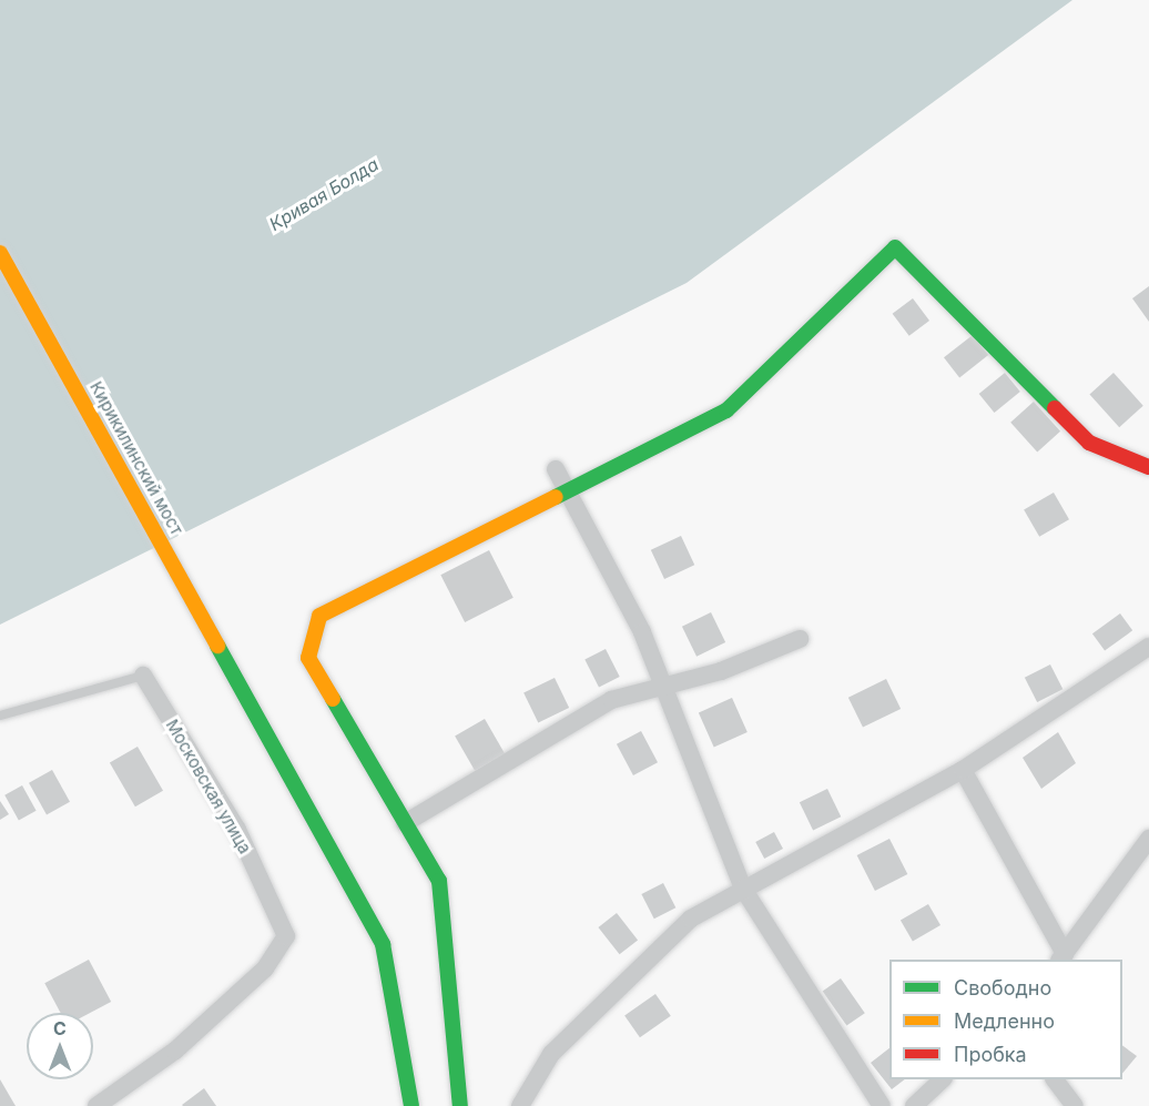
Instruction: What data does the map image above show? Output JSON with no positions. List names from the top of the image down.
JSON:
{
  "streets": {
    "street": ["Кирикилинский мост", "Московская улица"]
  },
  "water": ["Кривая Болда"],
  "legend": ["Свободно", "Медленно", "Пробка"],
  "north": "top"
}
